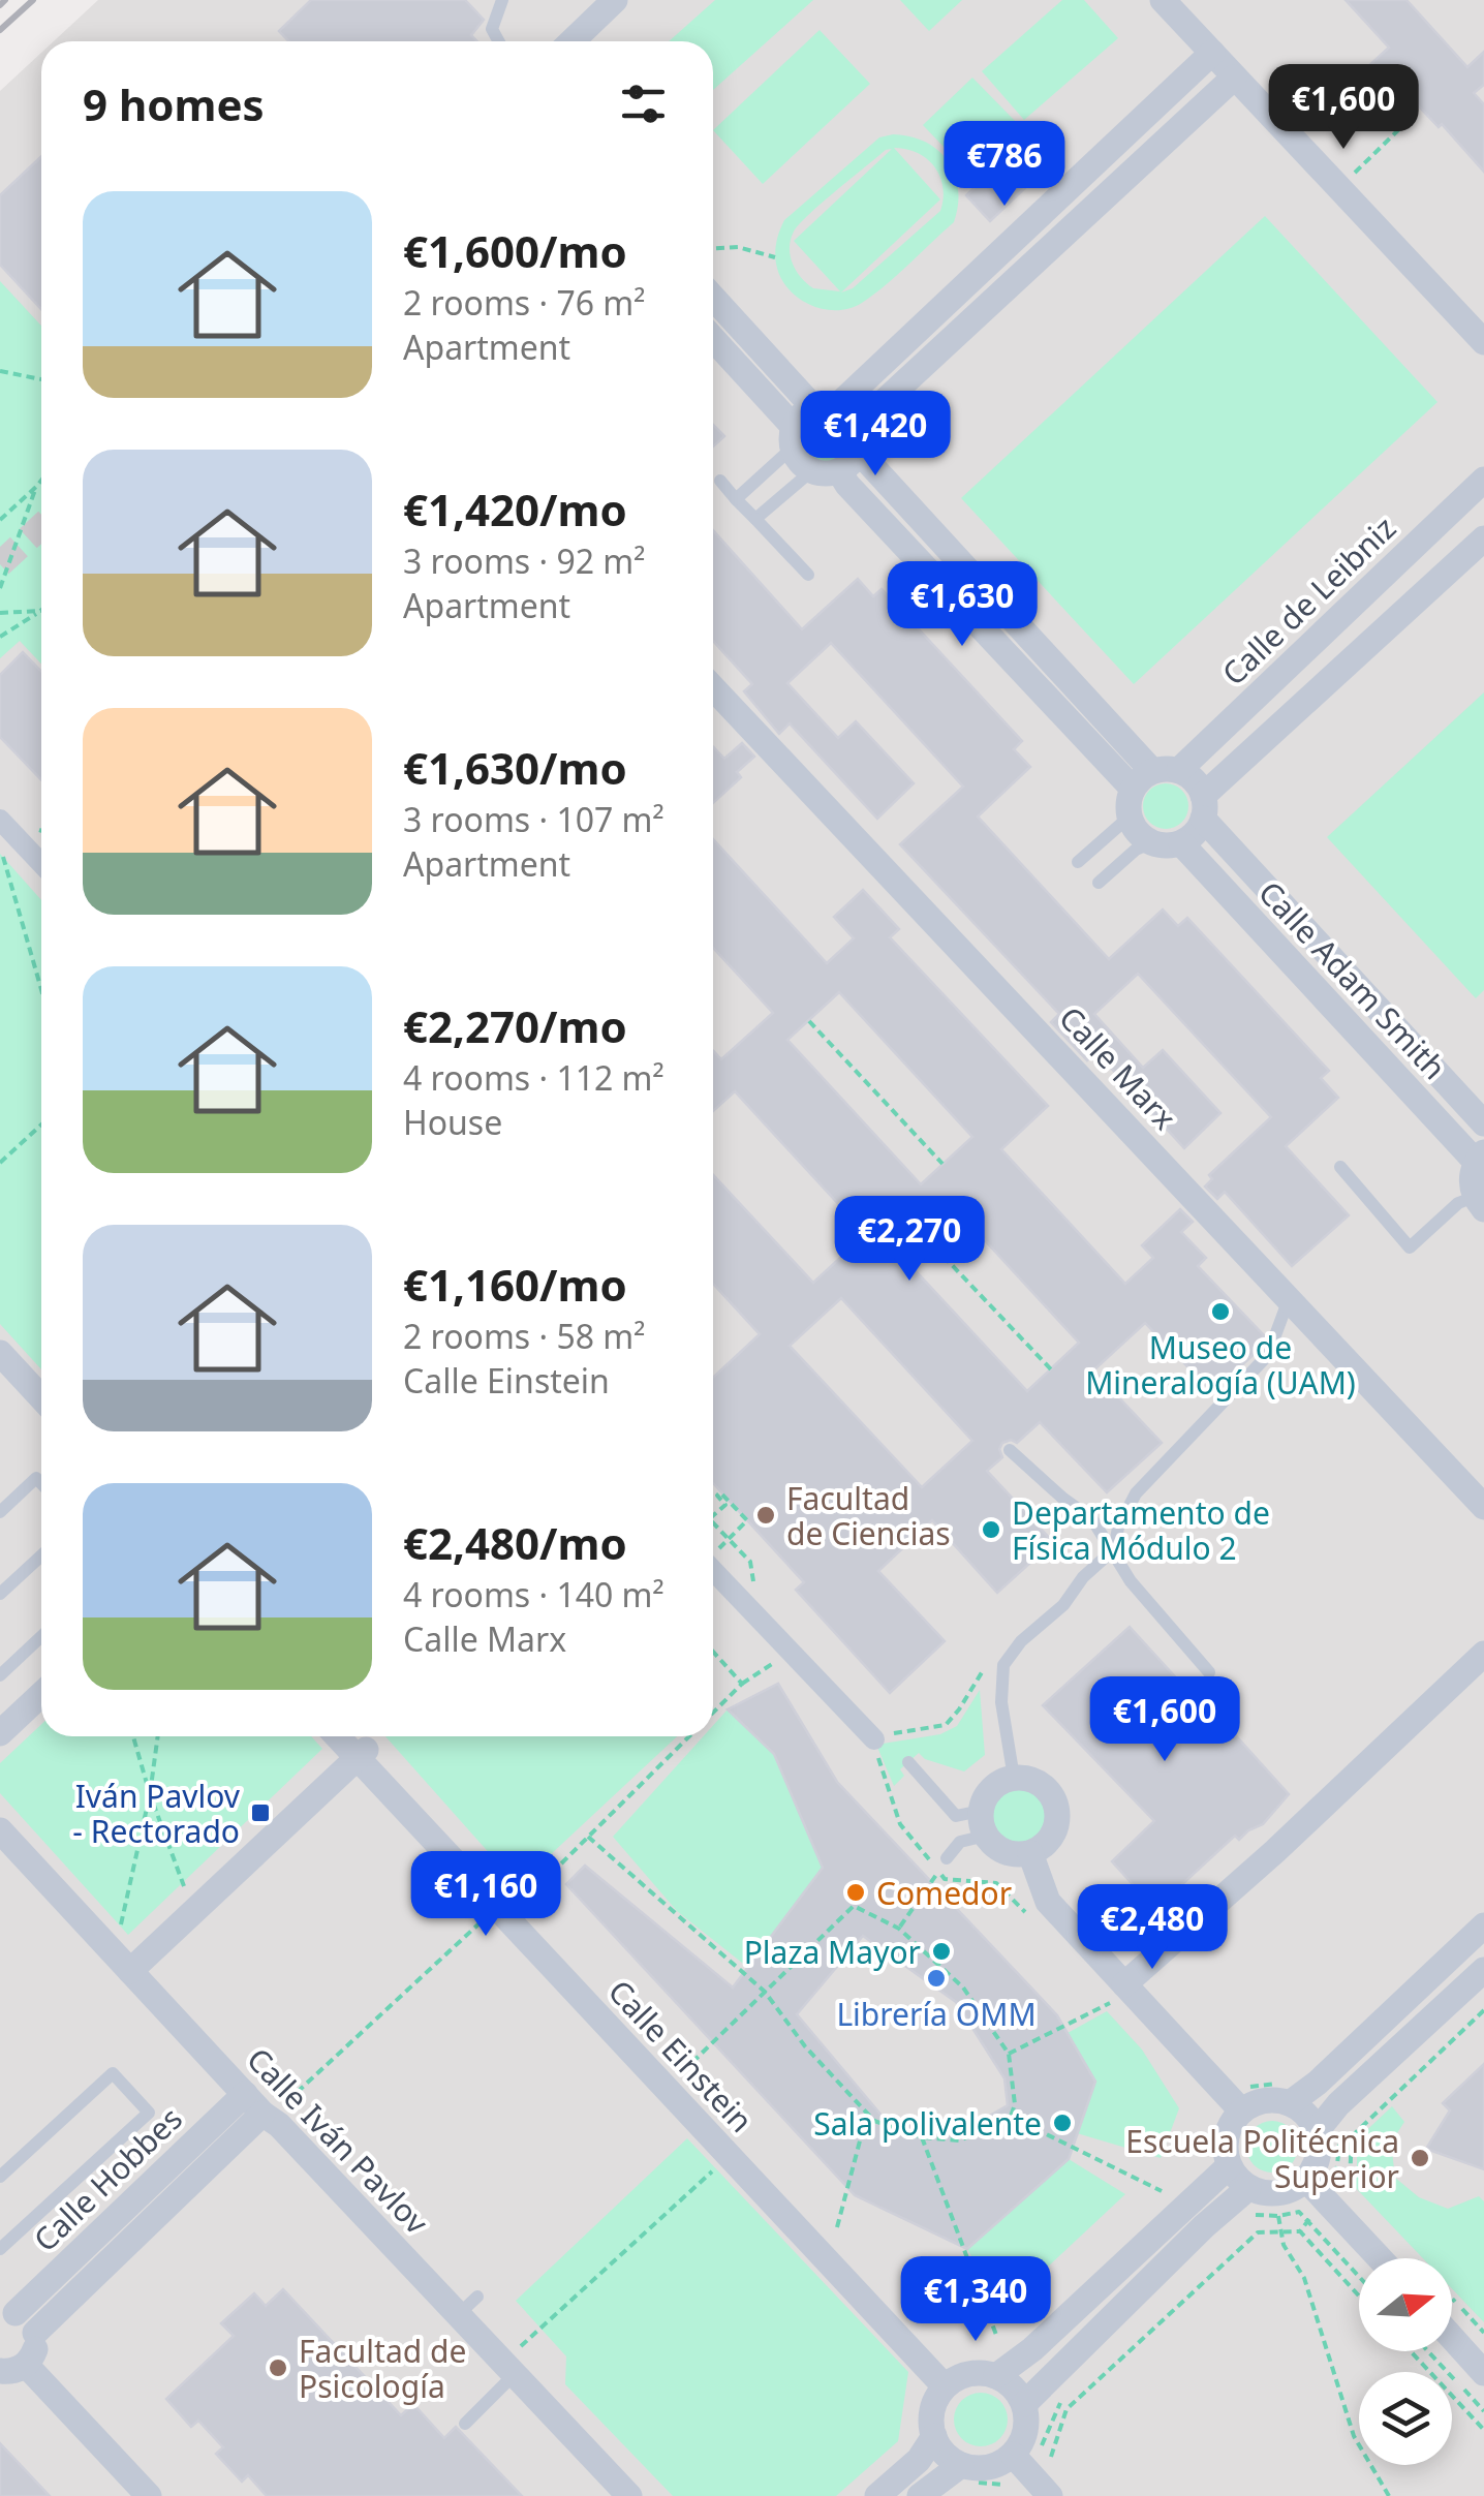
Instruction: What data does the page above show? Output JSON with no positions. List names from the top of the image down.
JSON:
{
  "streets": {
    "street": [
      "Calle de Leibniz",
      "Calle Adam Smith",
      "Calle Marx",
      "Calle Einstein",
      "Calle Iván Pavlov",
      "Calle Hobbes"
    ]
  },
  "crossings": [
    ["Calle de Leibniz", "Calle Adam Smith"],
    ["Calle Iván Pavlov", "Calle Hobbes"]
  ],
  "places": {
    "other": [
      "Museo de Mineralogía (UAM)",
      "Facultad de Ciencias",
      "Departamento de Física Módulo 2",
      "Comedor",
      "Plaza Mayor",
      "Librería OMM",
      "Sala polivalente",
      "Escuela Politécnica Superior",
      "Facultad de Psicología"
    ],
    "transit": ["Iván Pavlov - Rectorado"]
  },
  "north": "right",
  "page": {
    "heading": "9 homes",
    "price": [
      "€1,600",
      "€786",
      "€1,420",
      "€1,630",
      "€2,270",
      "€1,600",
      "€1,160",
      "€2,480",
      "€1,340"
    ],
    "list": [
      {
        "name": "€1,600/mo",
        "note": "2 rooms · 76 m² · Apartment"
      },
      {
        "name": "€1,420/mo",
        "note": "3 rooms · 92 m² · Apartment"
      },
      {
        "name": "€1,630/mo",
        "note": "3 rooms · 107 m² · Apartment"
      },
      {
        "name": "€2,270/mo",
        "note": "4 rooms · 112 m² · House"
      },
      {
        "name": "€1,160/mo",
        "note": "2 rooms · 58 m² · Calle Einstein"
      },
      {
        "name": "€2,480/mo",
        "note": "4 rooms · 140 m² · Calle Marx"
      }
    ]
  }
}
